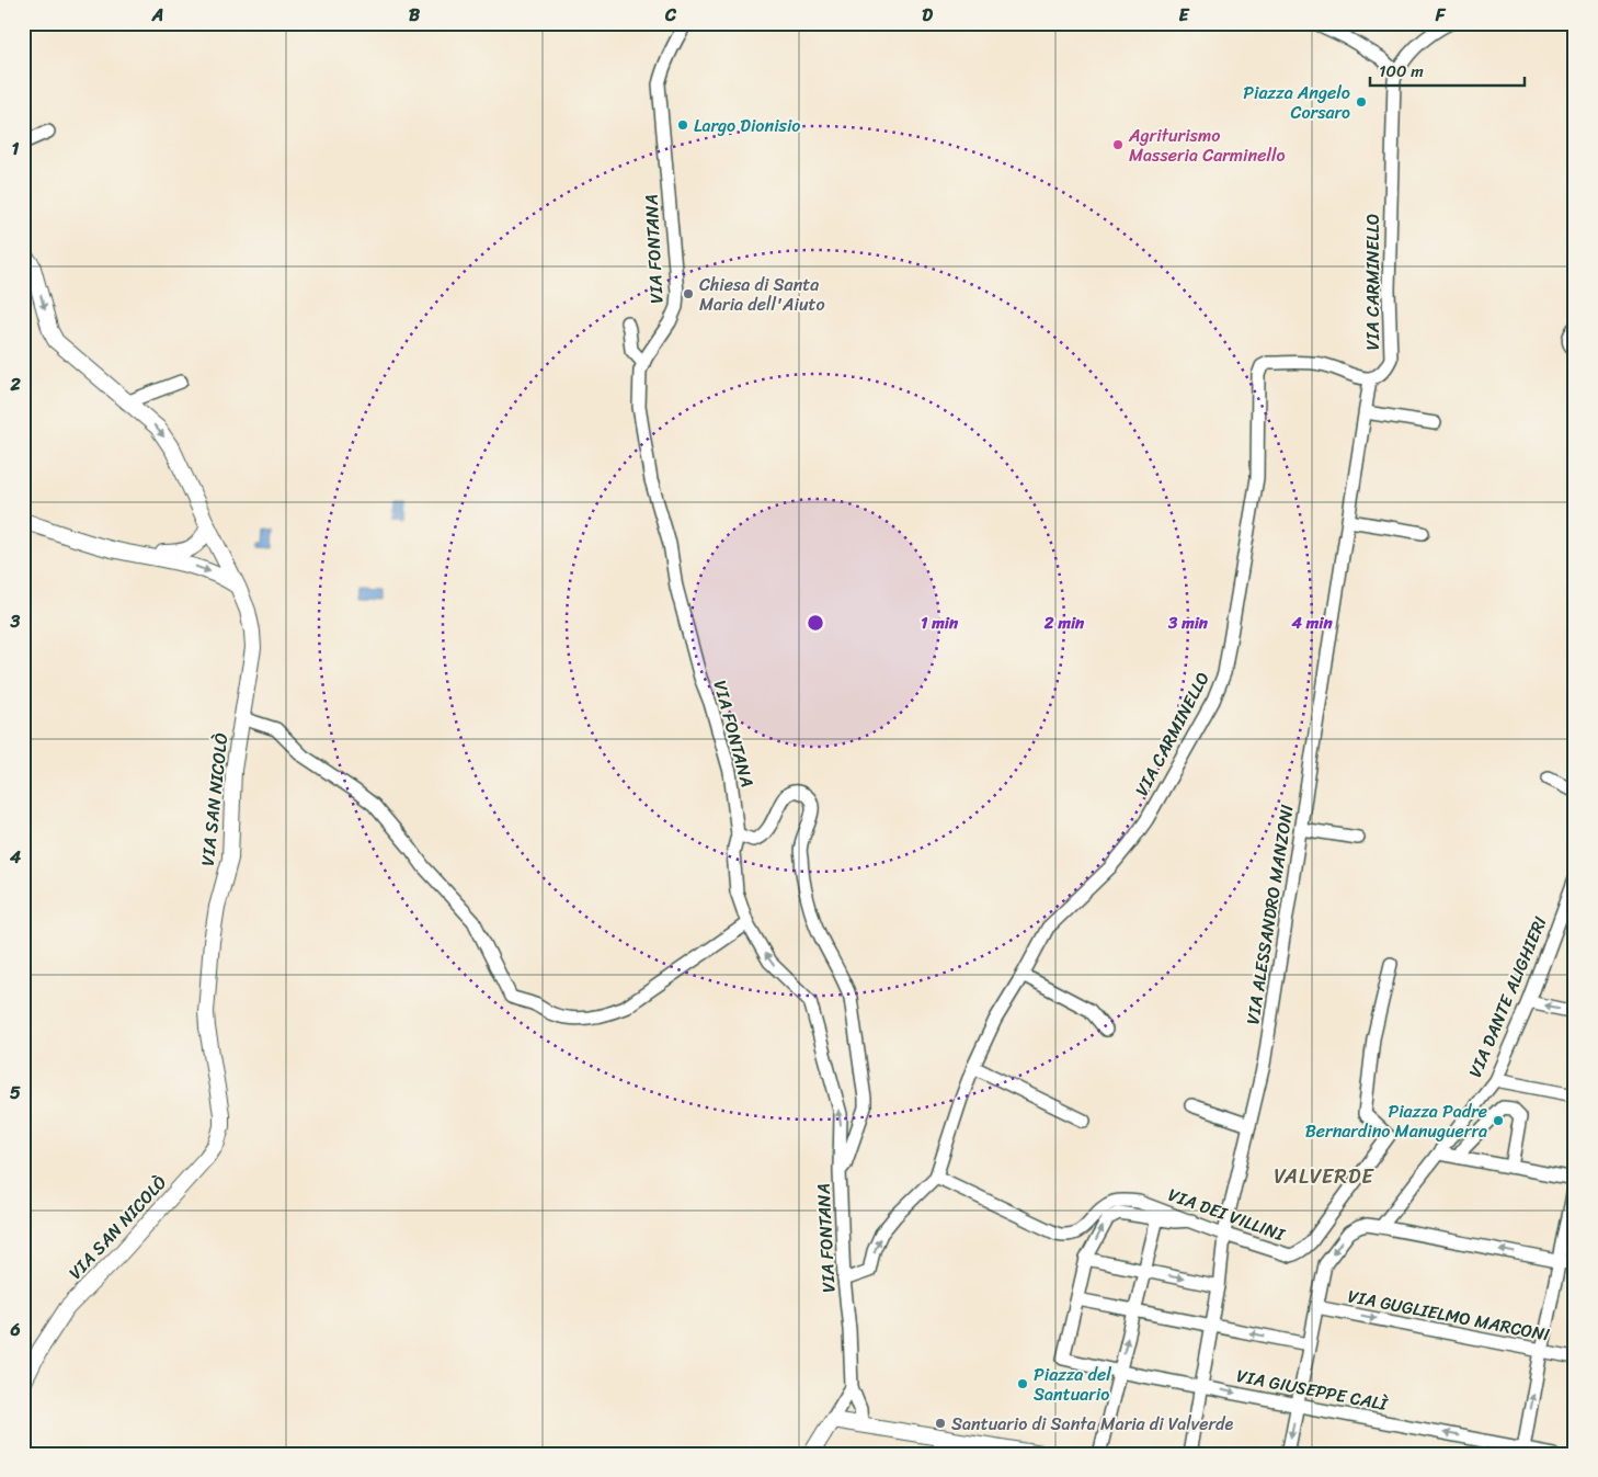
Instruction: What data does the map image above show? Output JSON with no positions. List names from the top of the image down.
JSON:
{
  "streets": {
    "street": [
      "VIA FONTANA",
      "VIA CARMINELLO",
      "VIA SAN NICOLÒ",
      "VIA ALESSANDRO MANZONI",
      "VIA DANTE ALIGHIERI",
      "VIA DEI VILLINI",
      "VIA GUGLIELMO MARCONI",
      "VIA GIUSEPPE CALÌ"
    ]
  },
  "crossings": [
    ["VIA FONTANA", "VIA CARMINELLO"],
    ["VIA CARMINELLO", "VIA ALESSANDRO MANZONI"],
    ["VIA CARMINELLO", "VIA DEI VILLINI"],
    ["VIA ALESSANDRO MANZONI", "VIA DEI VILLINI"],
    ["VIA ALESSANDRO MANZONI", "VIA GIUSEPPE CALÌ"]
  ],
  "districts": ["VALVERDE"],
  "places": [
    "Piazza Angelo Corsaro",
    "Largo Dionisio",
    "Agriturismo Masseria Carminello",
    "Chiesa di Santa Maria dell'Aiuto",
    "Piazza Padre Bernardino Manuguerra",
    "Piazza del Santuario",
    "Santuario di Santa Maria di Valverde"
  ],
  "scale_bar": "100 m",
  "grid": {
    "columns": [
      "A",
      "B",
      "C",
      "D",
      "E",
      "F"
    ],
    "rows": [
      "1",
      "2",
      "3",
      "4",
      "5",
      "6"
    ]
  },
  "rings": [
    "1 min",
    "2 min",
    "3 min",
    "4 min"
  ]
}
